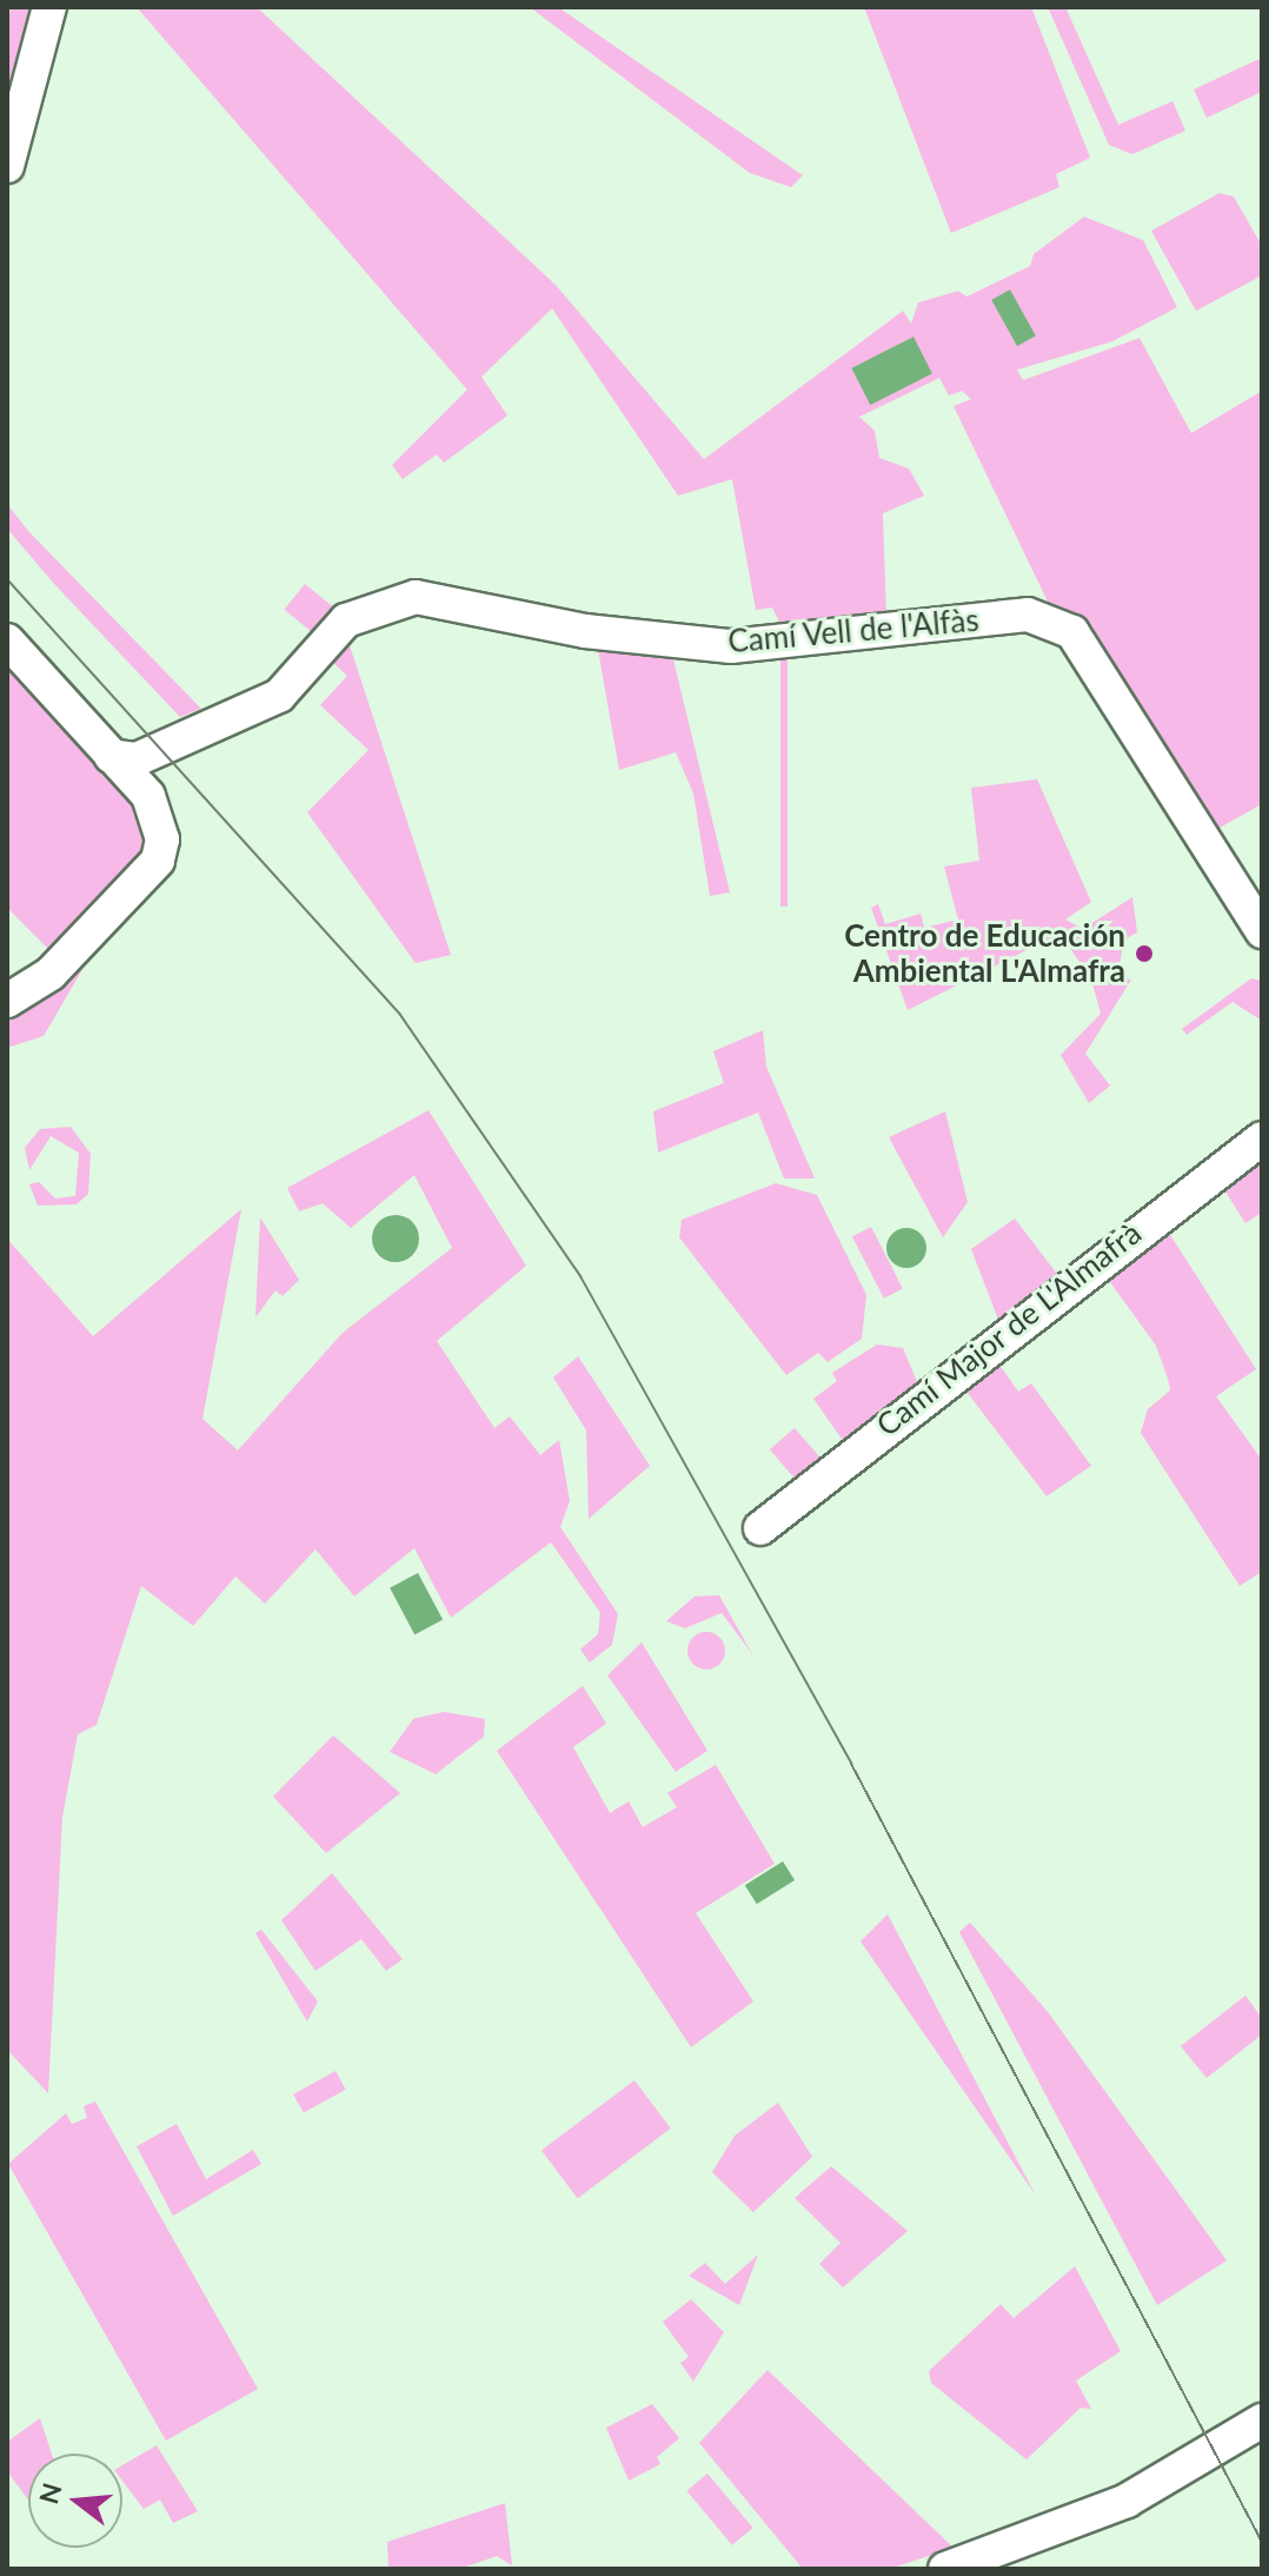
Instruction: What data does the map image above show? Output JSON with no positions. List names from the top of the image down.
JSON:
{
  "streets": {
    "street": ["Camí Vell de l'Alfàs", "Camí Major de L'Almafrà"]
  },
  "places": ["Centro de Educación Ambiental L'Almafra"],
  "north": "left"
}
